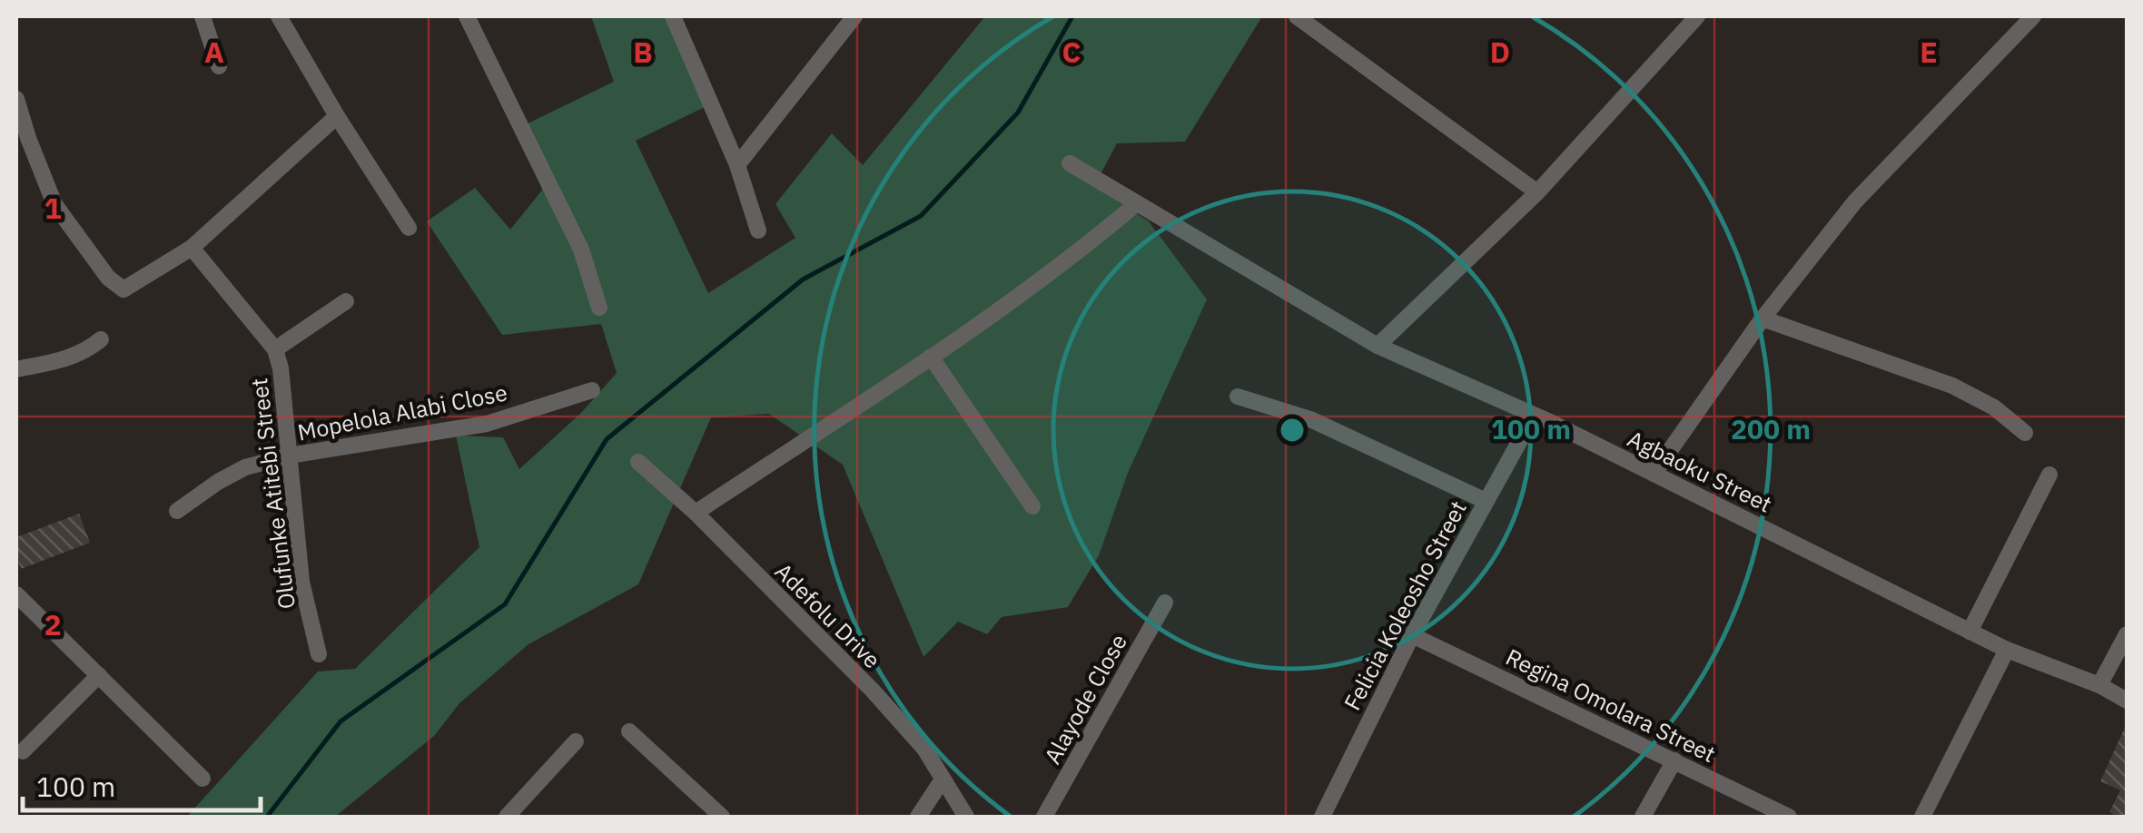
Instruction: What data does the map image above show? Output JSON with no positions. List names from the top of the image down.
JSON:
{
  "streets": {
    "street": [
      "Mopelola Alabi Close",
      "Agbaoku Street",
      "Olufunke Atitebi Street",
      "Felicia Koleosho Street",
      "Adefolu Drive",
      "Alayode Close",
      "Regina Omolara Street"
    ]
  },
  "crossings": [
    ["Mopelola Alabi Close", "Olufunke Atitebi Street"],
    ["Agbaoku Street", "Felicia Koleosho Street"],
    ["Felicia Koleosho Street", "Regina Omolara Street"]
  ],
  "scale_bar": "100 m",
  "grid": {
    "columns": [
      "A",
      "B",
      "C",
      "D",
      "E"
    ],
    "rows": ["1", "2"]
  },
  "rings": ["100 m", "200 m"]
}
